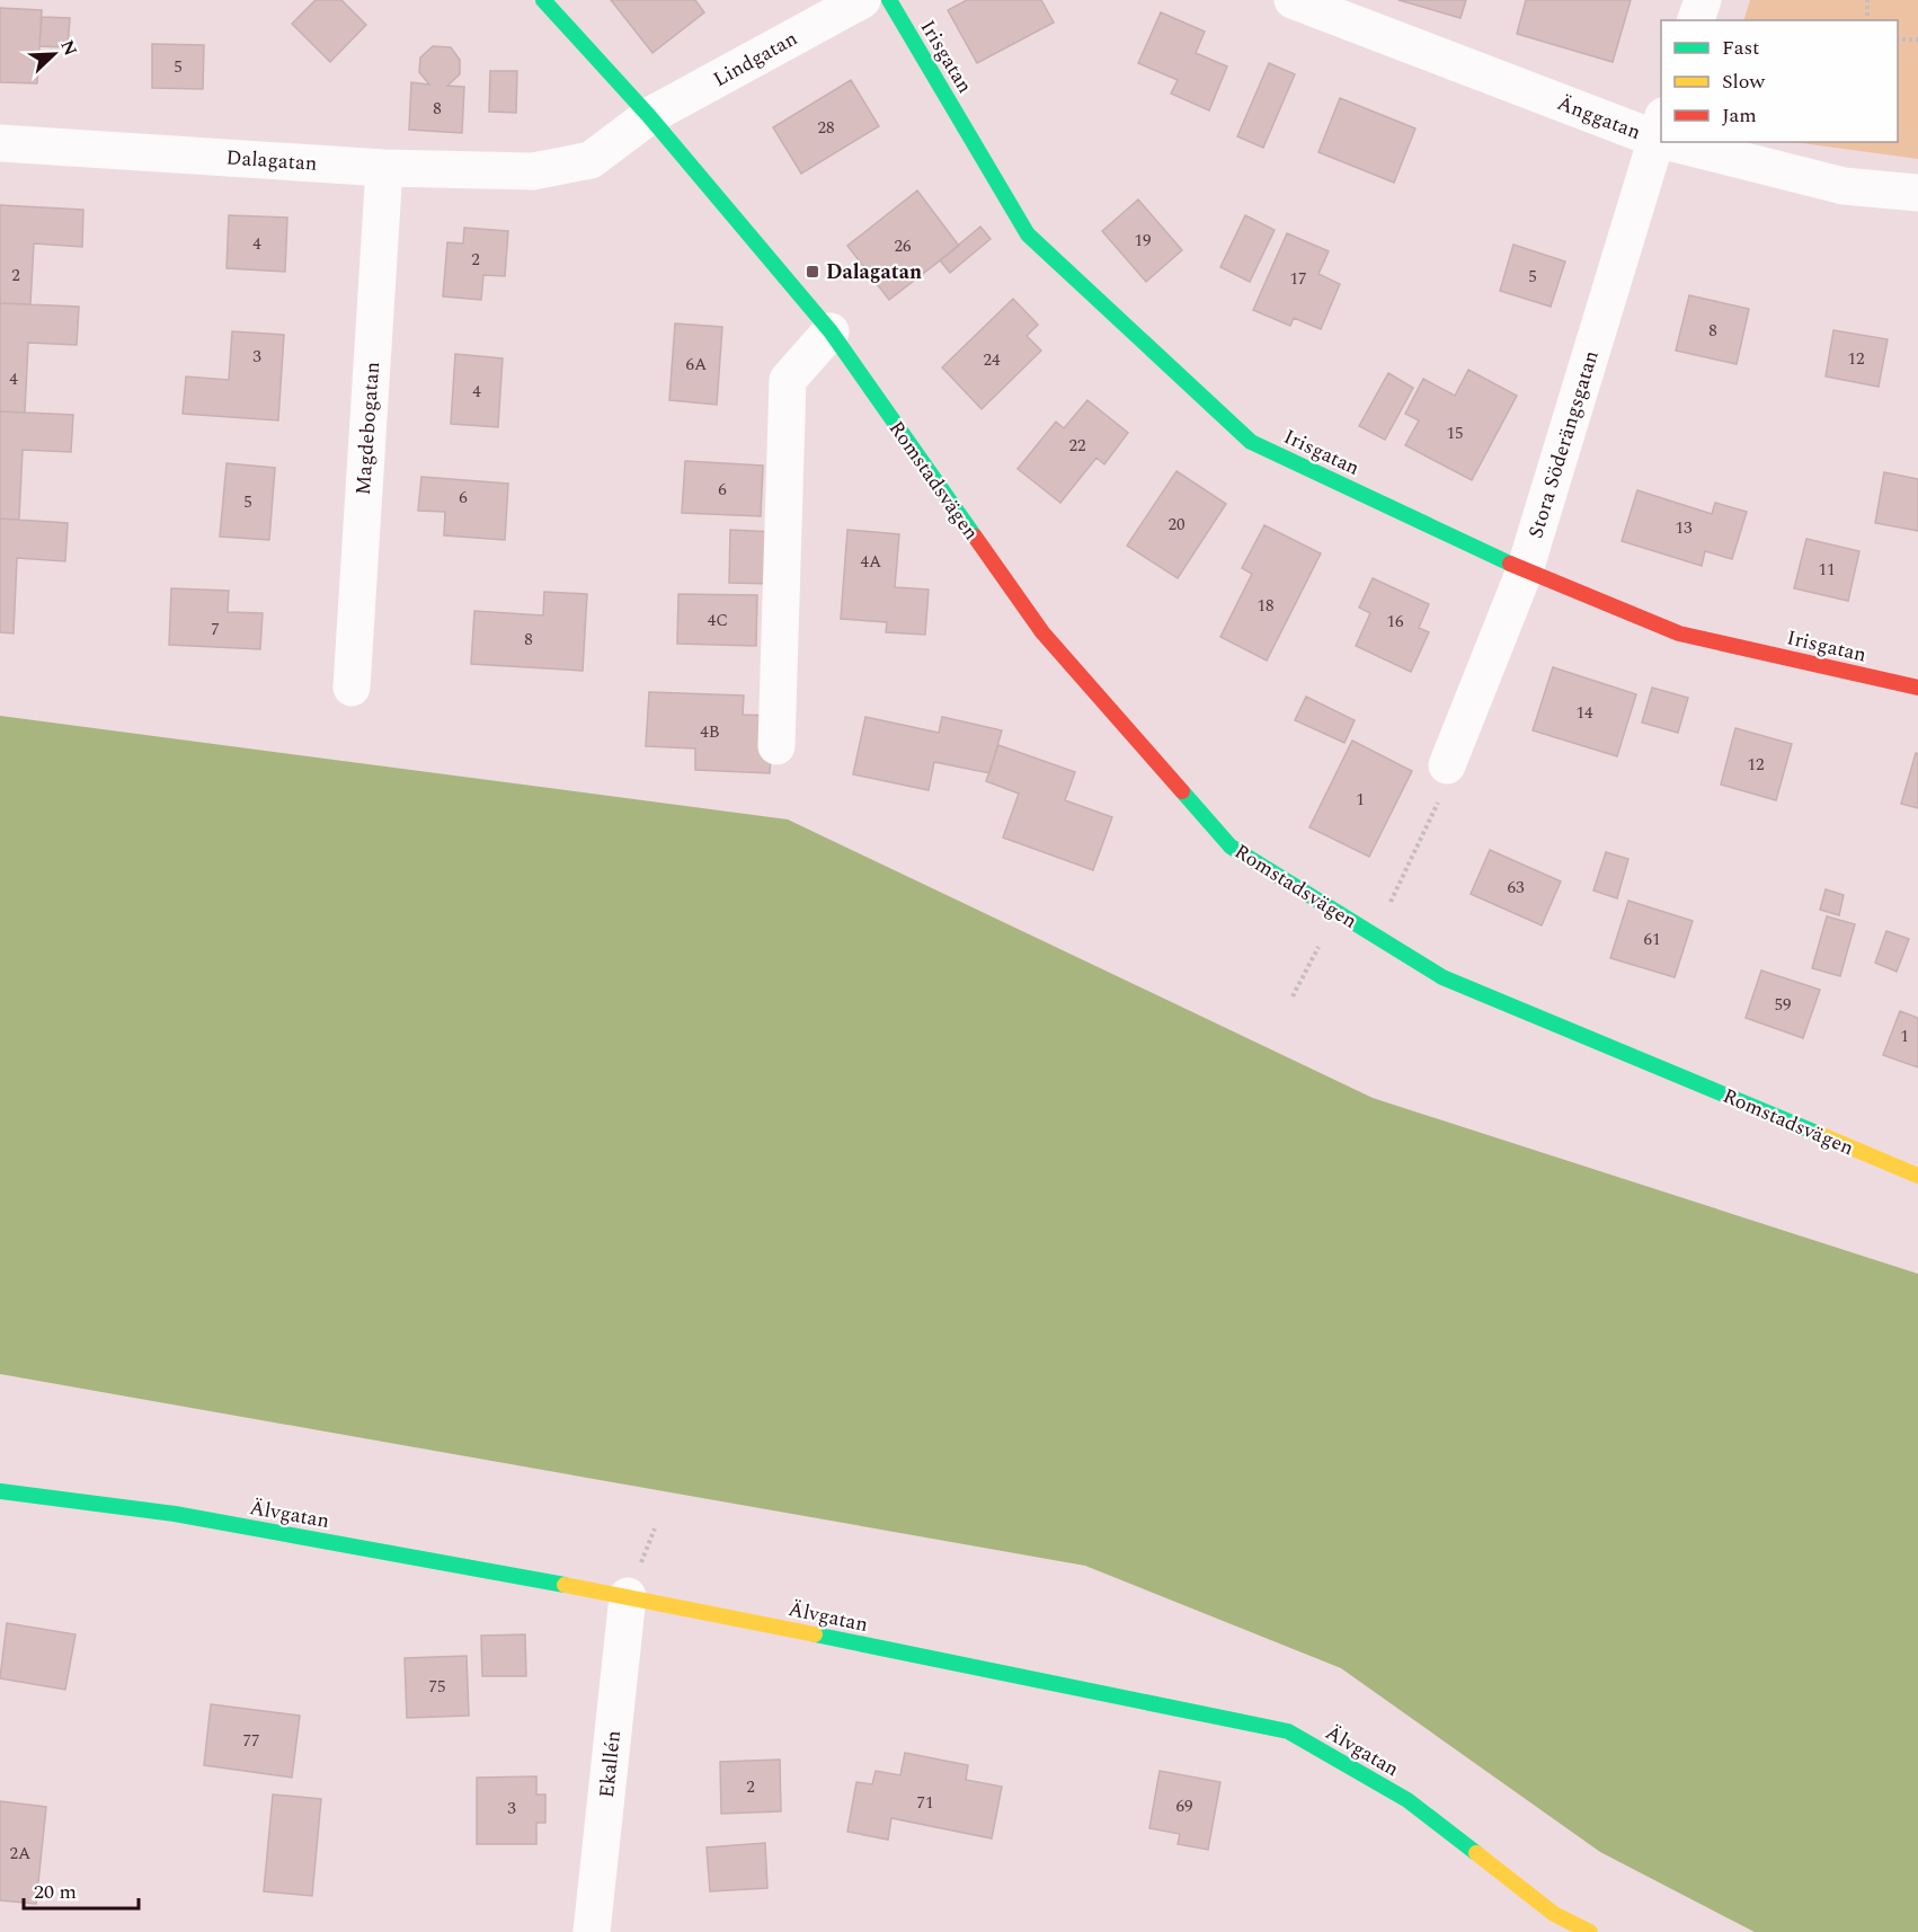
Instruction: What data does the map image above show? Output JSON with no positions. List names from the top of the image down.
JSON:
{
  "streets": {
    "street": [
      "Irisgatan",
      "Lindgatan",
      "Änggatan",
      "Dalagatan",
      "Magdebogatan",
      "Stora Söderängsgatan",
      "Romstadsvägen",
      "Älvgatan",
      "Ekallén"
    ]
  },
  "crossings": [
    ["Irisgatan", "Stora Söderängsgatan"],
    ["Lindgatan", "Dalagatan"],
    ["Lindgatan", "Romstadsvägen"],
    ["Änggatan", "Stora Söderängsgatan"],
    ["Dalagatan", "Magdebogatan"],
    ["Dalagatan", "Romstadsvägen"],
    ["Älvgatan", "Ekallén"]
  ],
  "places": {
    "transit": ["Dalagatan"]
  },
  "house_numbers": [
    "5",
    "8",
    "28",
    "19",
    "4",
    "26",
    "2",
    "2",
    "5",
    "17",
    "8",
    "3",
    "12",
    "24",
    "6A",
    "4",
    "4",
    "15",
    "22",
    "6",
    "6",
    "5",
    "20",
    "13",
    "4A",
    "11",
    "18",
    "4C",
    "16",
    "7",
    "8",
    "14",
    "4B",
    "12",
    "1",
    "63",
    "61",
    "59",
    "1",
    "75",
    "77",
    "2",
    "71",
    "69",
    "3",
    "2A"
  ],
  "legend": ["Fast", "Slow", "Jam"],
  "scale_bar": "20 m",
  "north": "top right"
}
